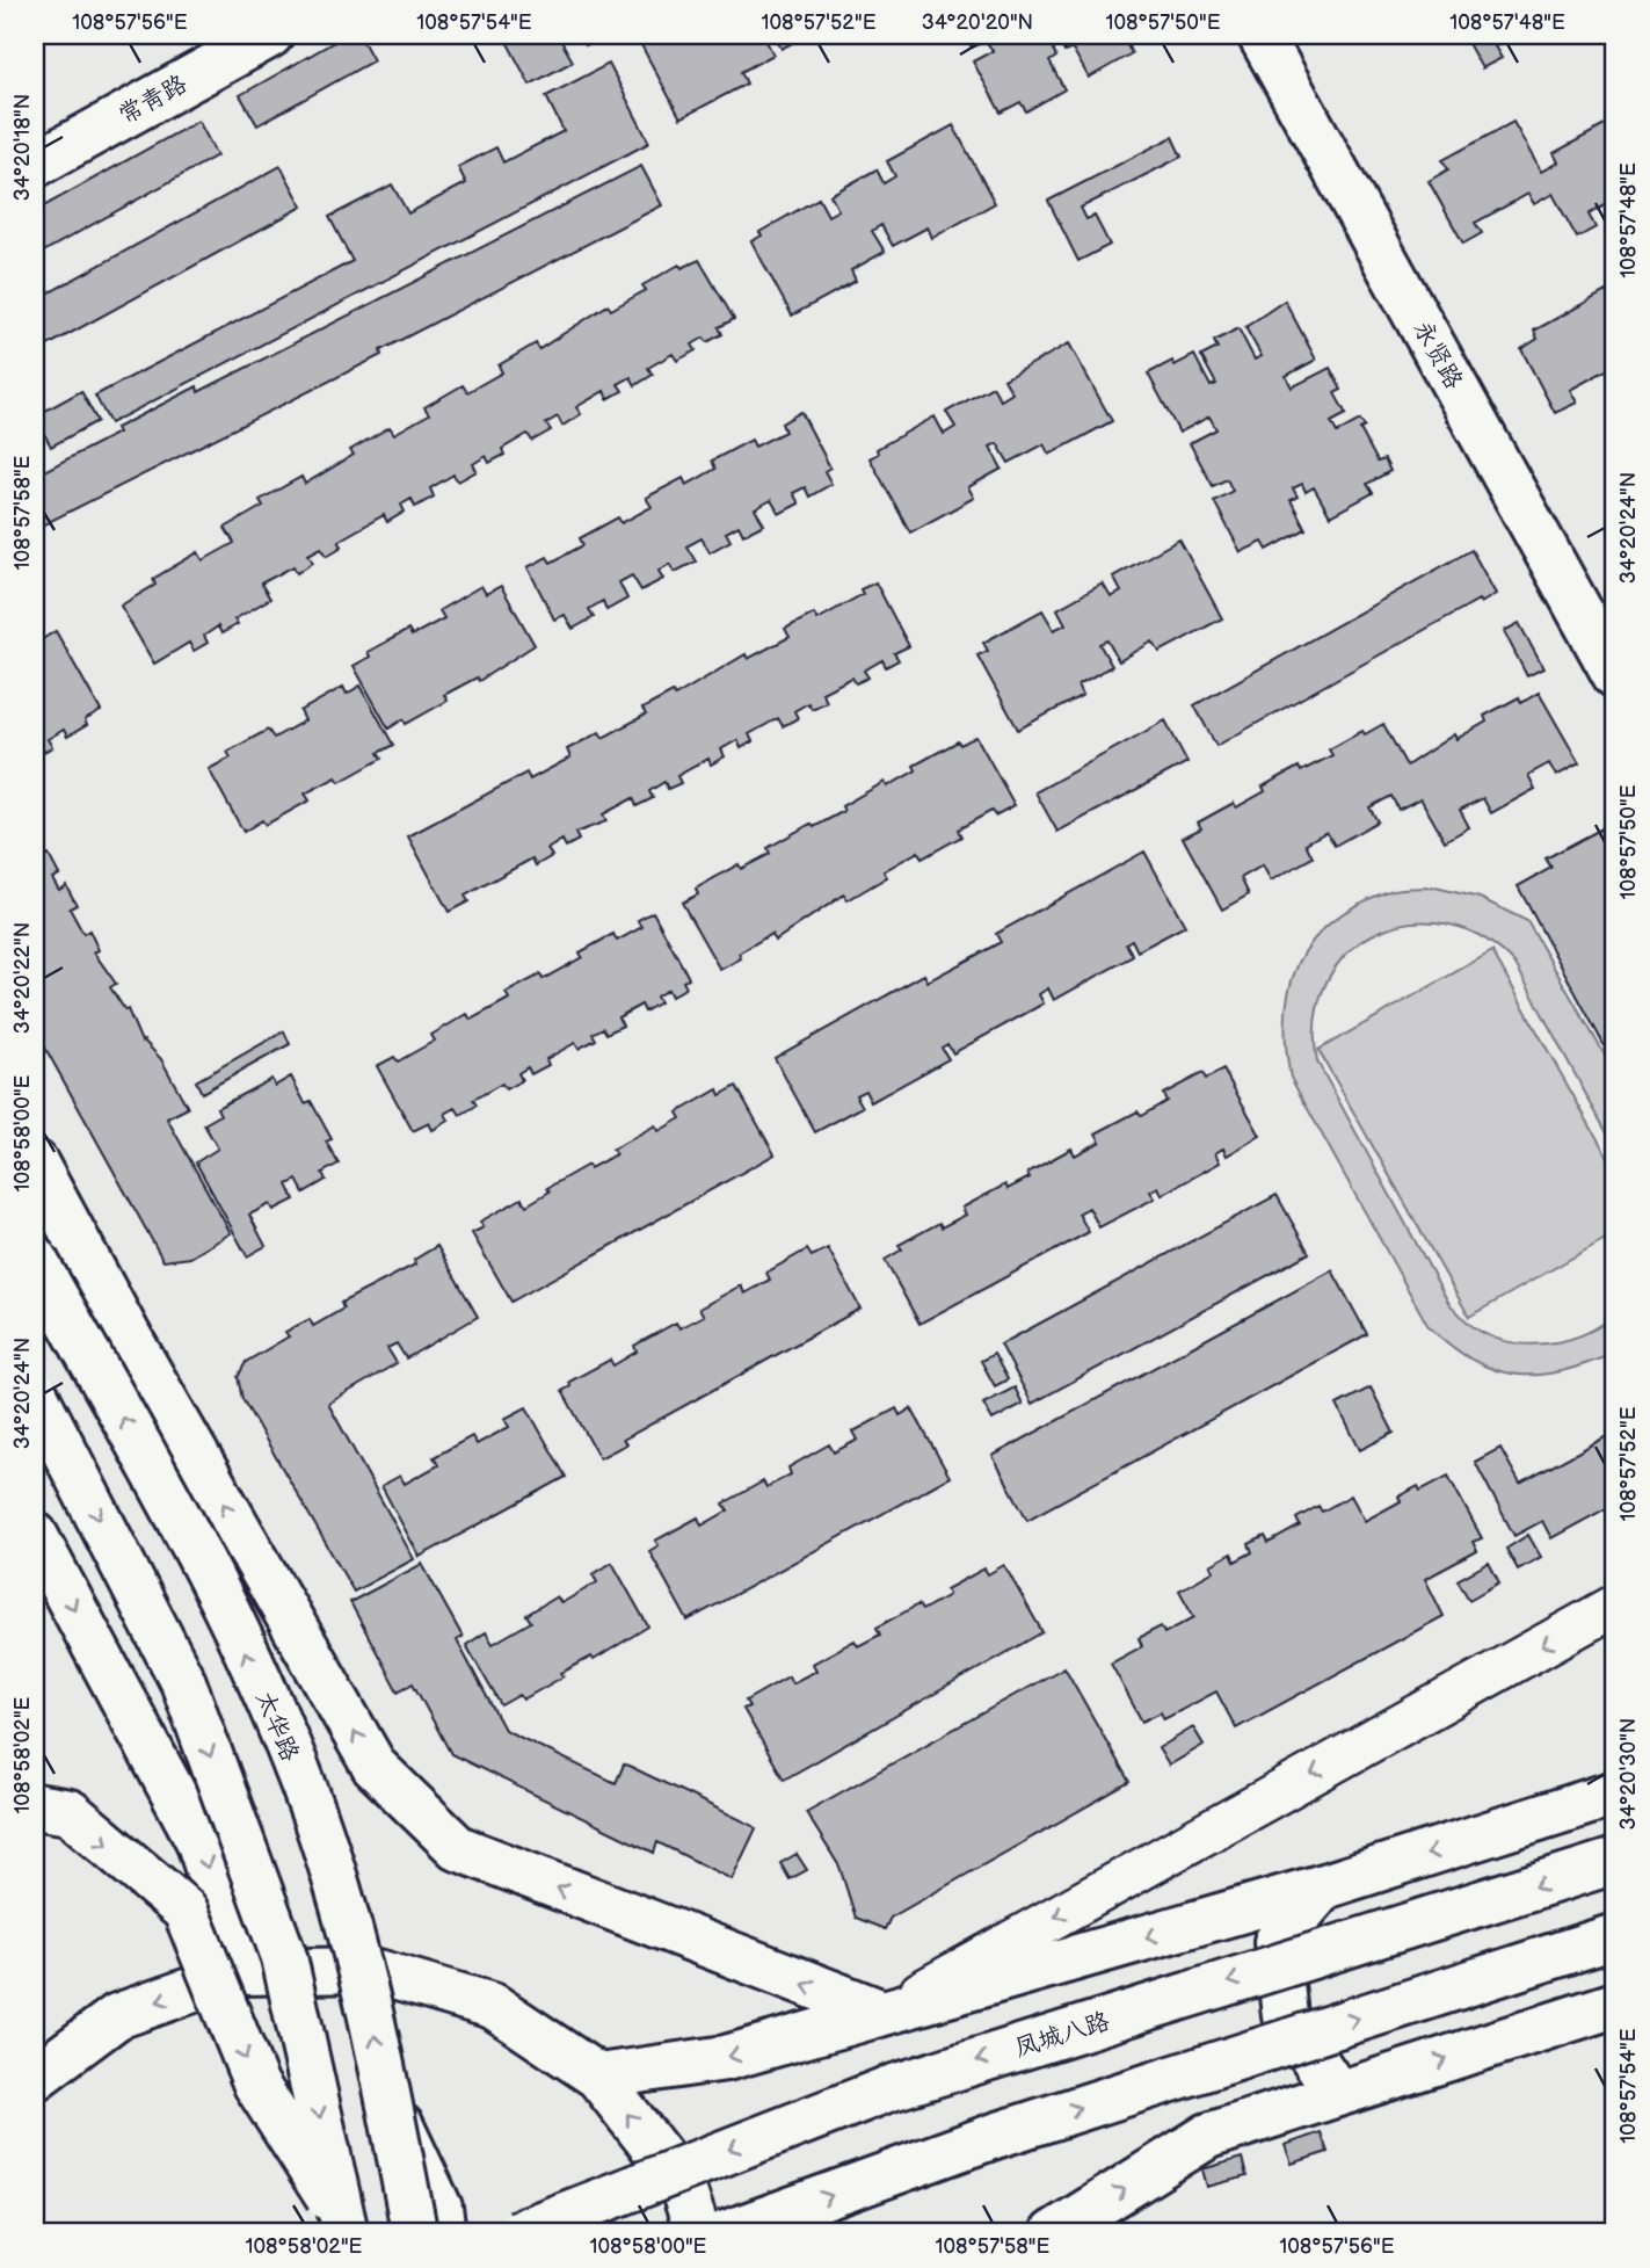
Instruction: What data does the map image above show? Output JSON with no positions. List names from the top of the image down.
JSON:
{
  "streets": {
    "street": [
      "常青路",
      "永贤路",
      "太华路",
      "凤城八路"
    ]
  },
  "coordinates": [
    "108°57'56\"E",
    "108°57'54\"E",
    "108°57'52\"E",
    "34°20'20\"N",
    "108°57'50\"E",
    "108°57'48\"E",
    "34°20'18\"N",
    "108°57'58\"E",
    "34°20'24\"N",
    "34°20'22\"N",
    "108°58'00\"E",
    "108°58'02\"E",
    "34°20'30\"N"
  ]
}
